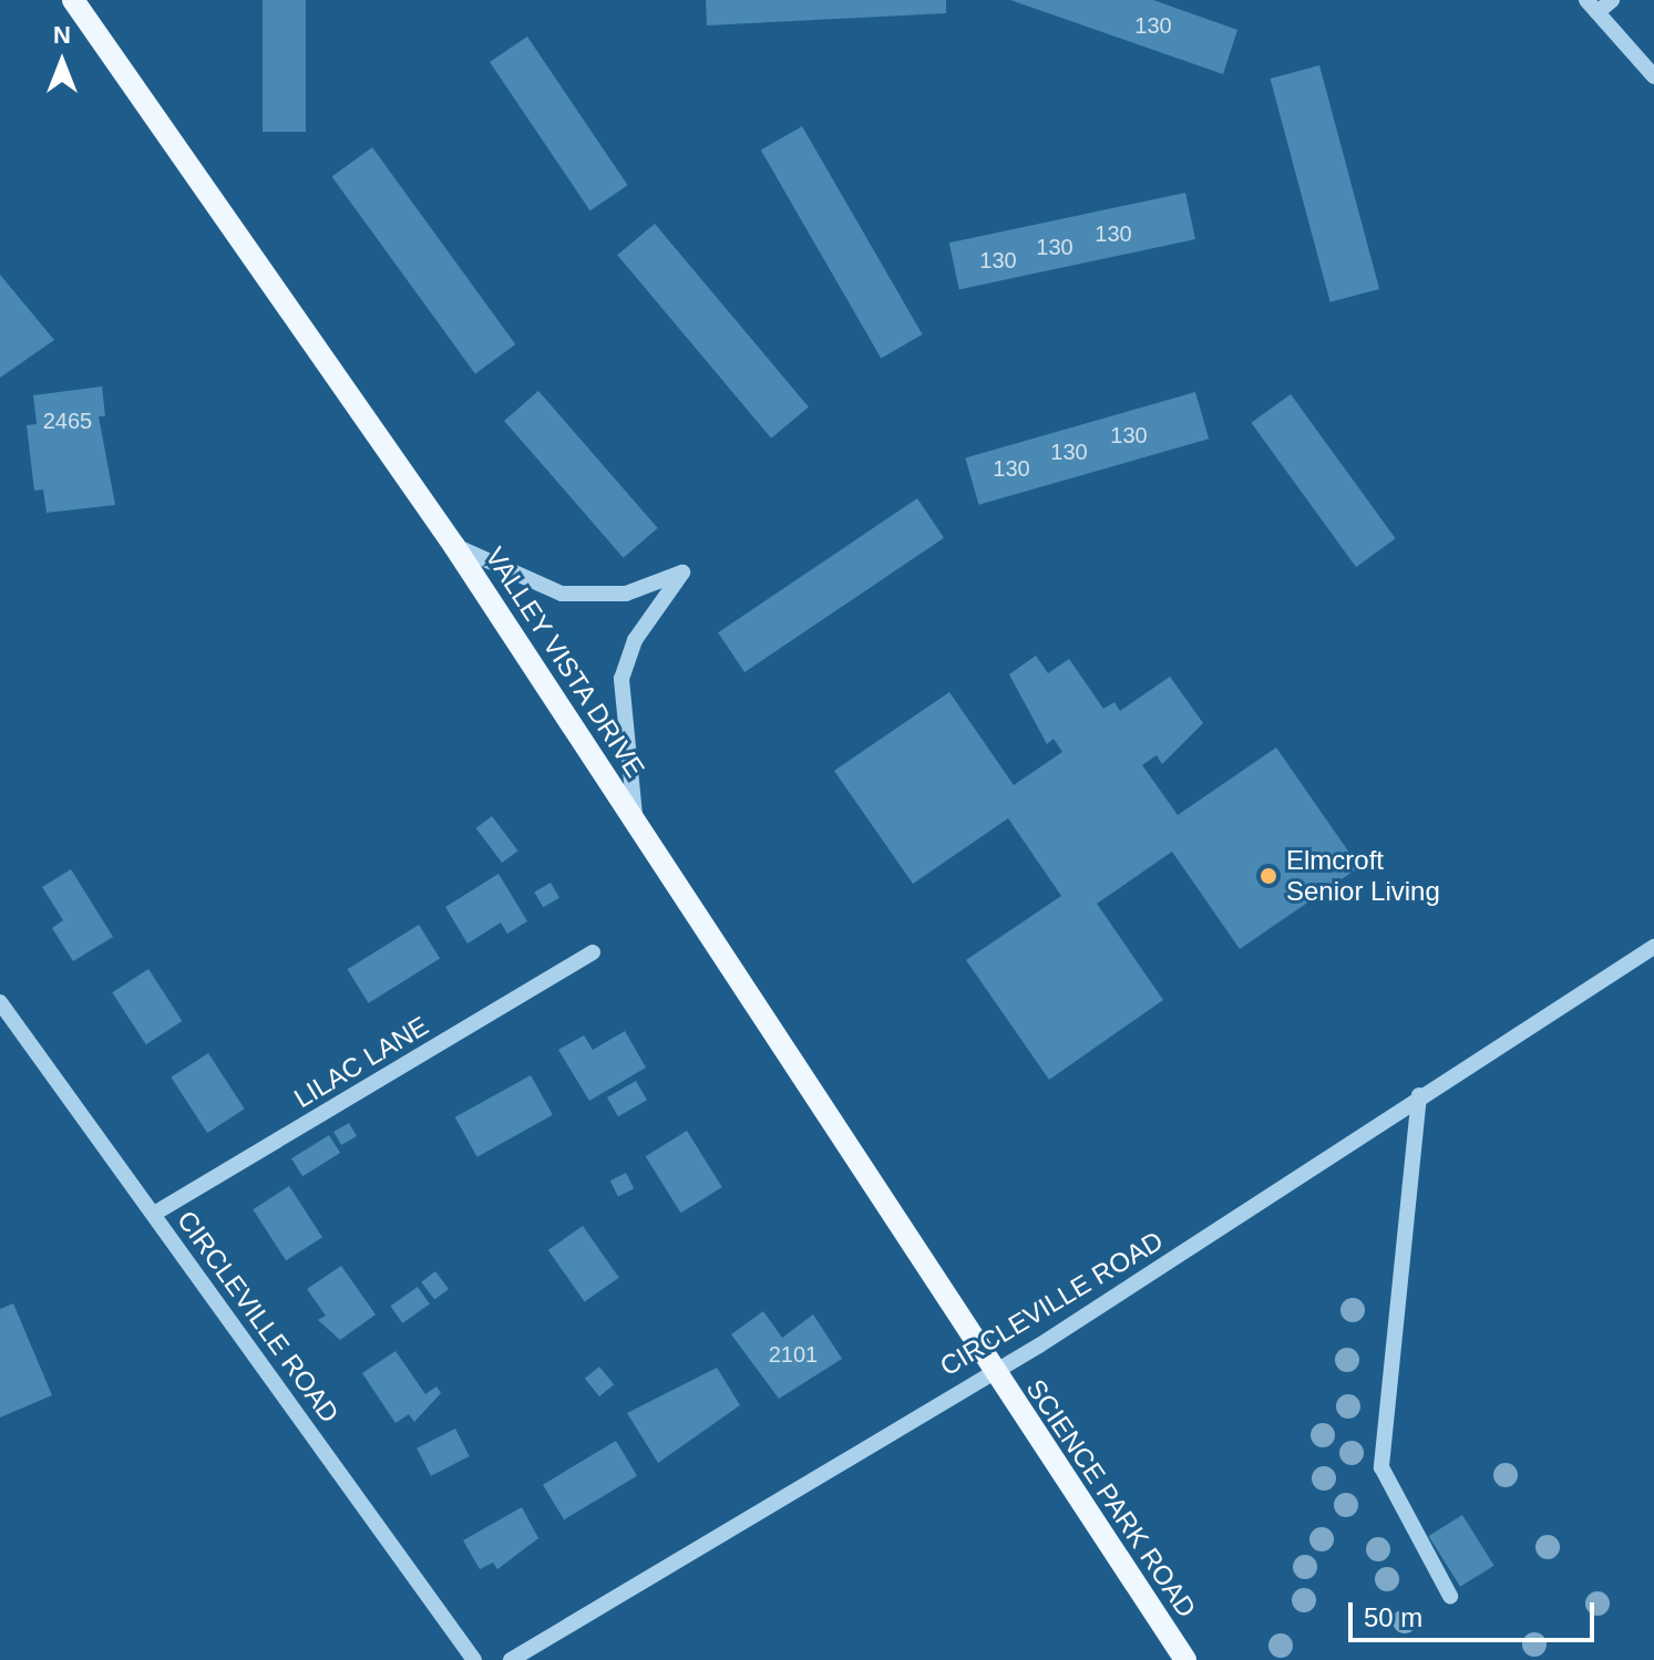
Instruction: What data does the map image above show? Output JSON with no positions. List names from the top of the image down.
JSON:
{
  "streets": {
    "main road": ["VALLEY VISTA DRIVE", "SCIENCE PARK ROAD"],
    "street": ["LILAC LANE", "CIRCLEVILLE ROAD"]
  },
  "crossings": [
    ["VALLEY VISTA DRIVE", "CIRCLEVILLE ROAD"],
    ["VALLEY VISTA DRIVE", "SCIENCE PARK ROAD"],
    ["LILAC LANE", "CIRCLEVILLE ROAD"],
    ["CIRCLEVILLE ROAD", "SCIENCE PARK ROAD"]
  ],
  "places": ["Elmcroft Senior Living"],
  "house_numbers": [
    "130",
    "130",
    "130",
    "130",
    "2465",
    "130",
    "130",
    "130",
    "2101"
  ],
  "scale_bar": "50 m",
  "north": "top"
}
